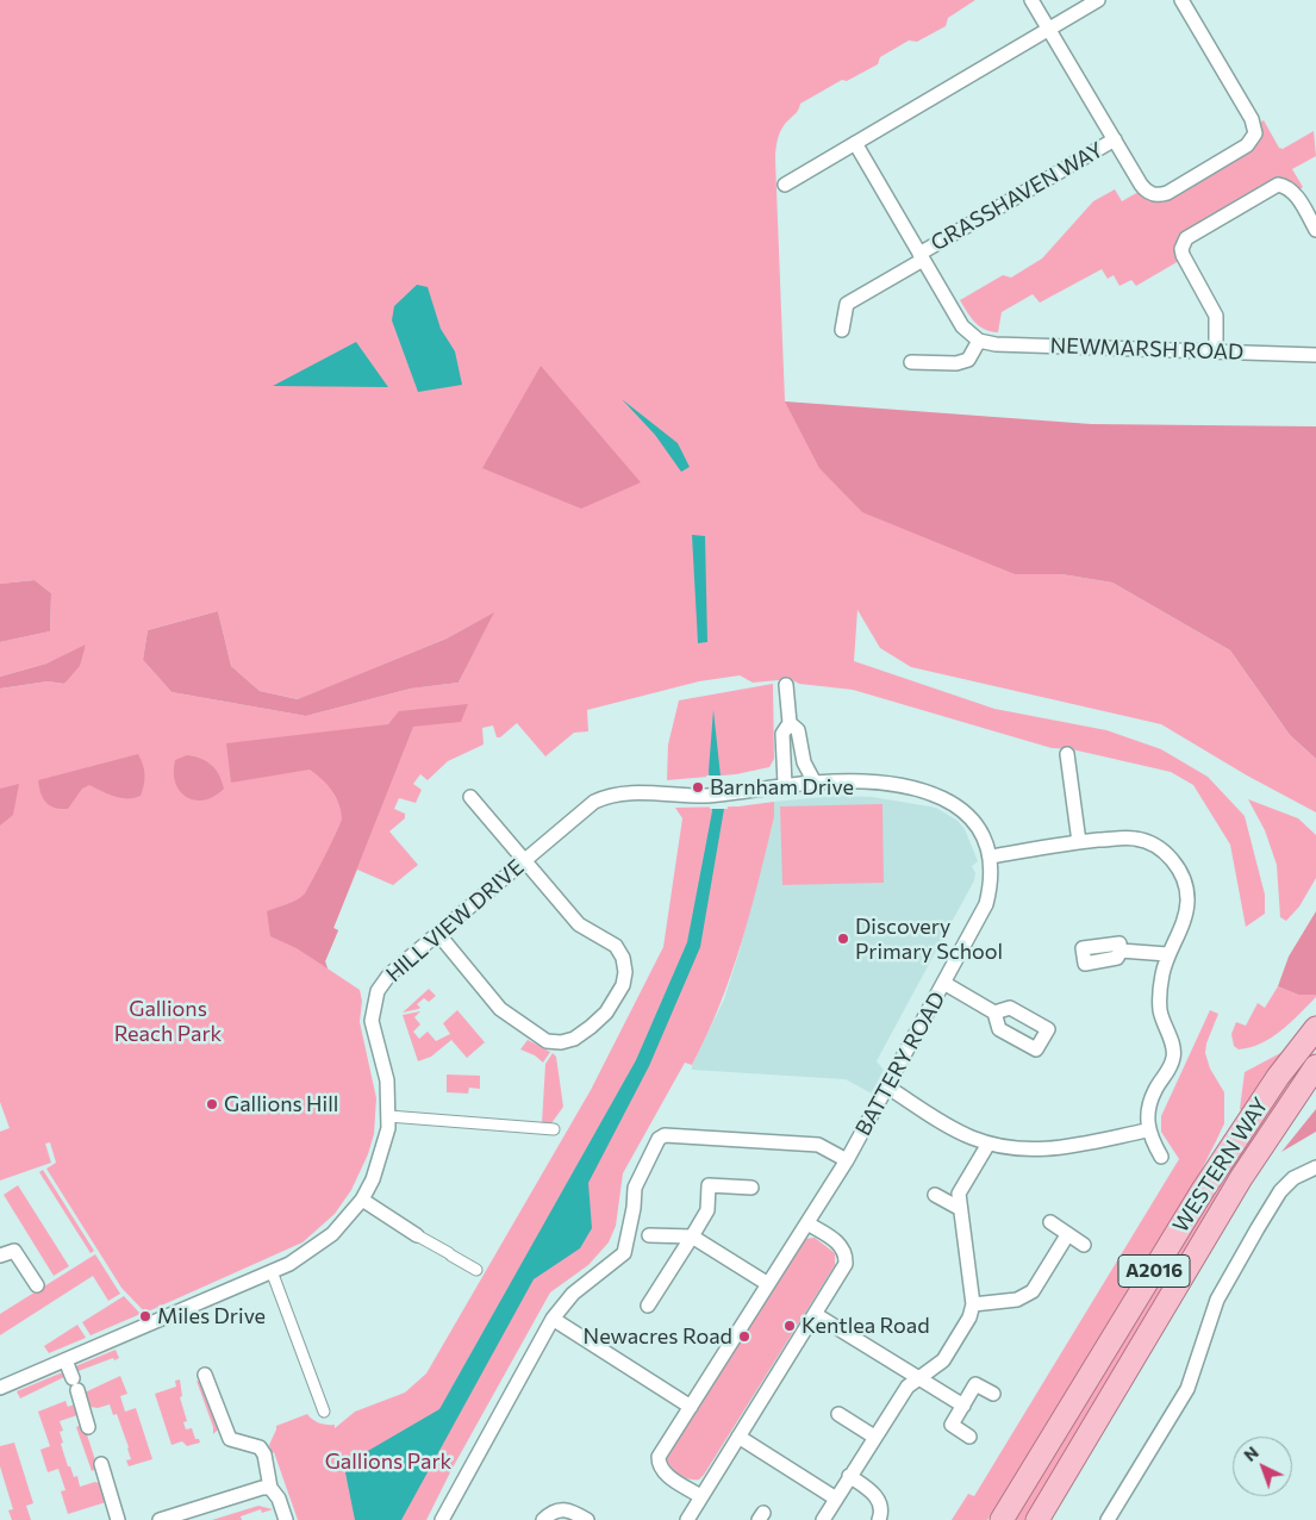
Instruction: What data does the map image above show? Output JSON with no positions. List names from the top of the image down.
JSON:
{
  "streets": {
    "main road": ["WESTERN WAY", "A2016"],
    "street": [
      "GRASSHAVEN WAY",
      "NEWMARSH ROAD",
      "HILL VIEW DRIVE",
      "BATTERY ROAD"
    ]
  },
  "crossings": [
    ["HILL VIEW DRIVE", "BATTERY ROAD"]
  ],
  "parks": ["Gallions Reach Park", "Gallions Park"],
  "places": [
    "Barnham Drive",
    "Discovery Primary School",
    "Gallions Hill",
    "Miles Drive",
    "Kentlea Road",
    "Newacres Road"
  ],
  "north": "top left"
}
